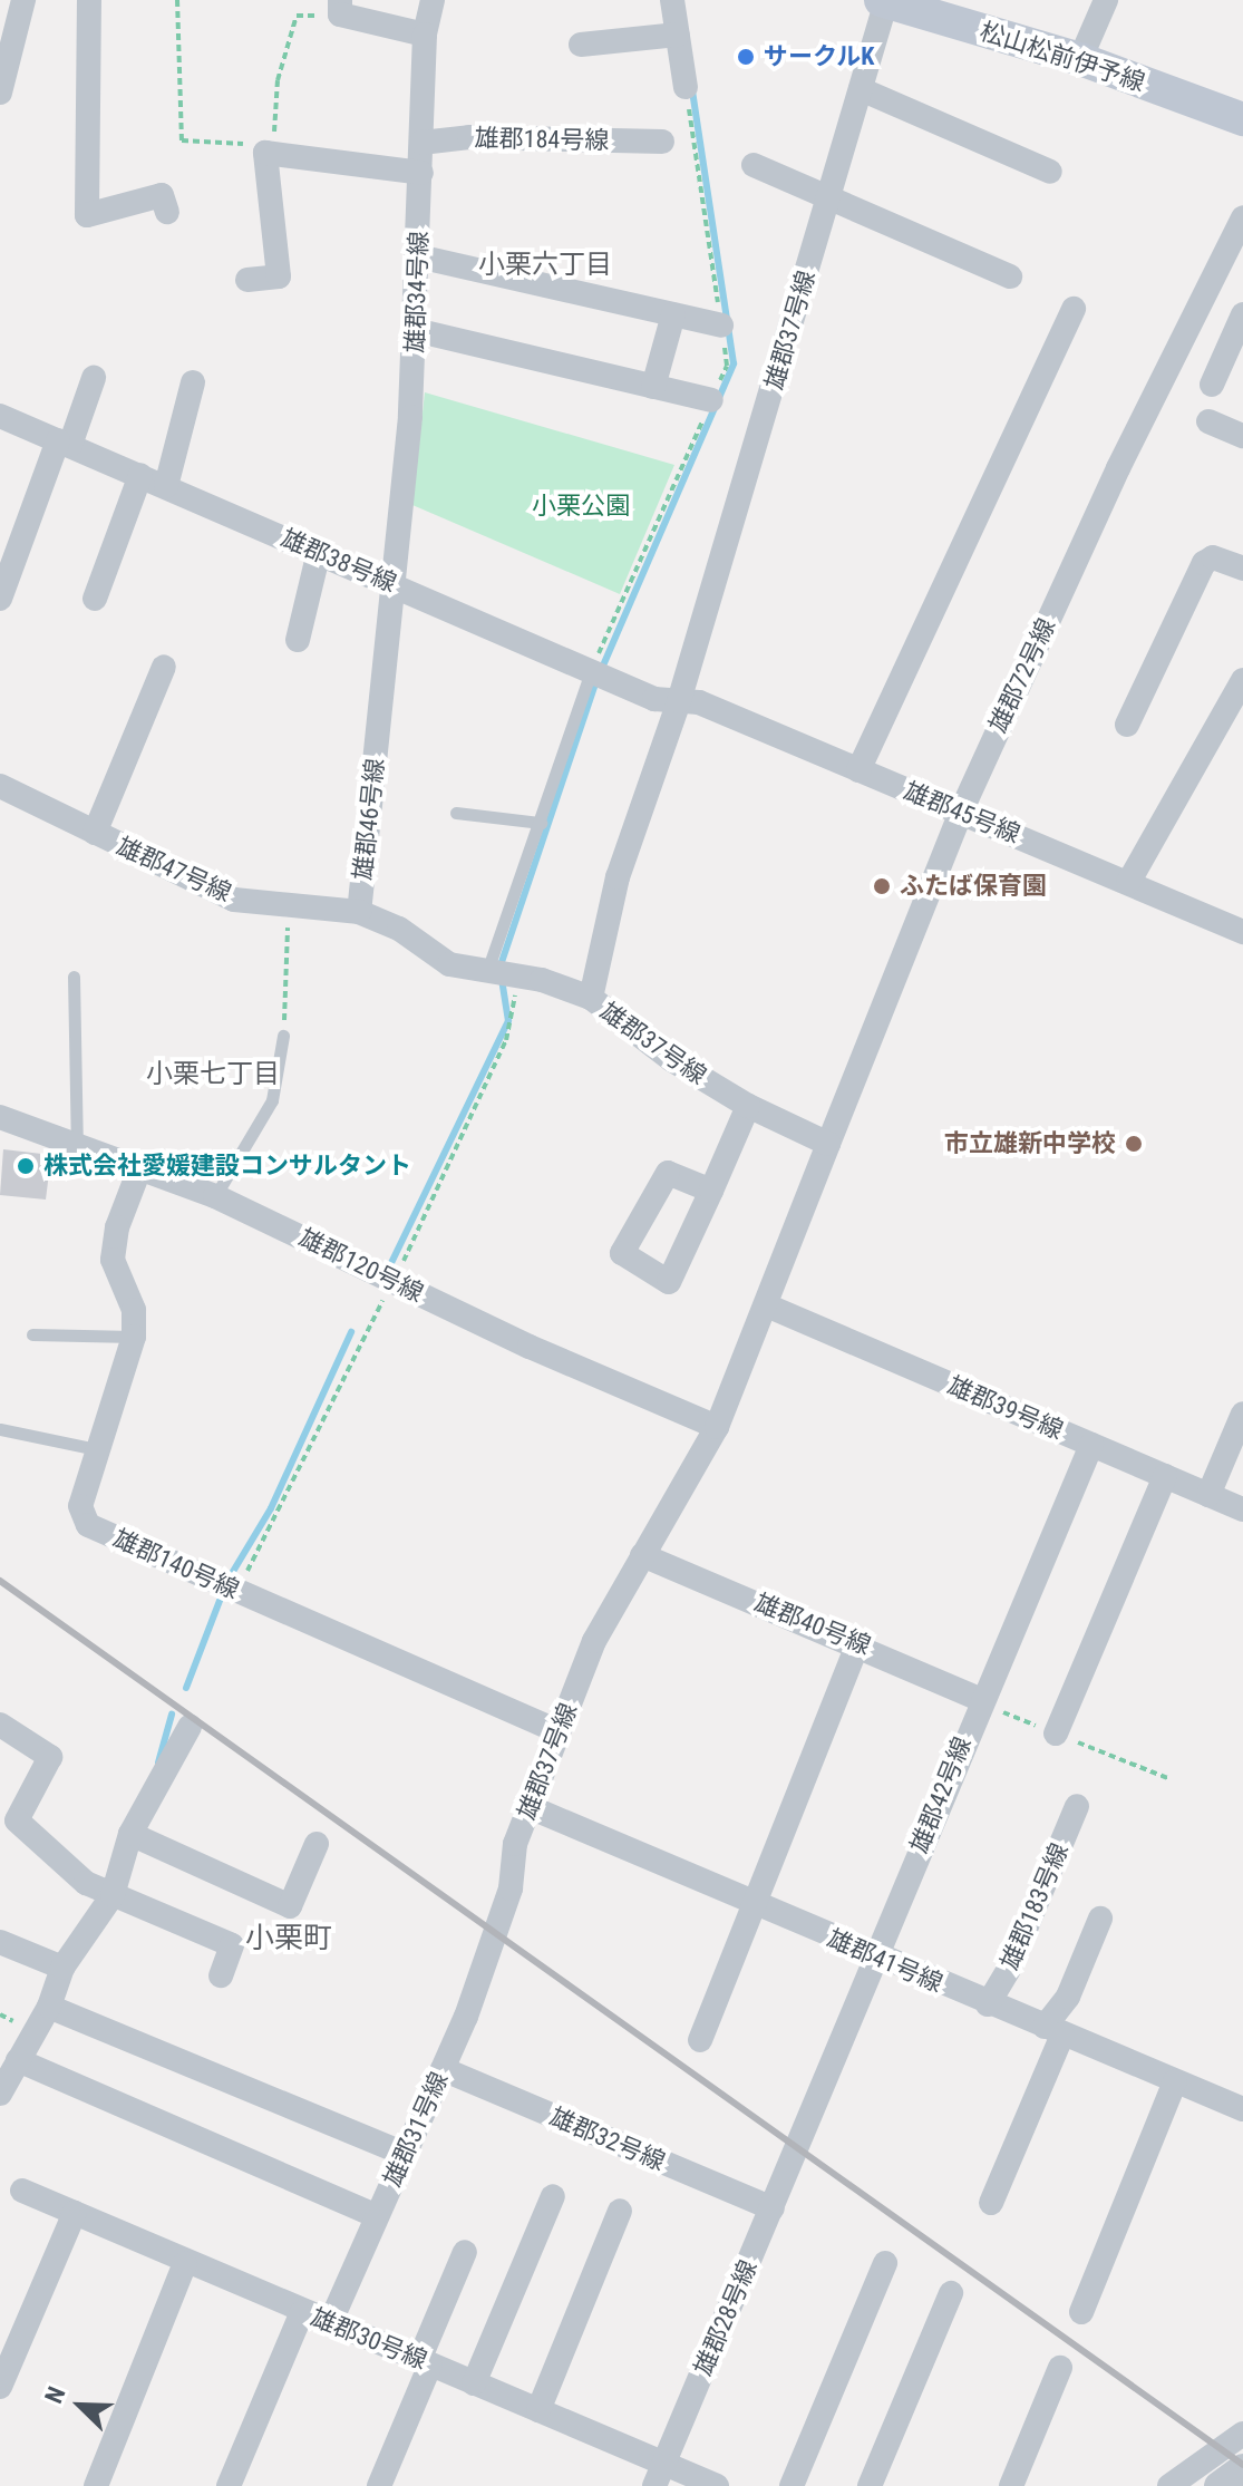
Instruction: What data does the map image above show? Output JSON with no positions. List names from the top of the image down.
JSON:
{
  "streets": {
    "main road": ["松山松前伊予線"],
    "street": [
      "雄郡184号線",
      "雄郡34号線",
      "雄郡37号線",
      "雄郡38号線",
      "雄郡72号線",
      "雄郡45号線",
      "雄郡46号線",
      "雄郡47号線",
      "雄郡120号線",
      "雄郡39号線",
      "雄郡140号線",
      "雄郡40号線",
      "雄郡42号線",
      "雄郡183号線",
      "雄郡41号線",
      "雄郡31号線",
      "雄郡32号線",
      "雄郡28号線",
      "雄郡30号線"
    ]
  },
  "crossings": [
    ["松山松前伊予線", "雄郡37号線"],
    ["雄郡184号線", "雄郡34号線"],
    ["雄郡34号線", "雄郡38号線"],
    ["雄郡34号線", "雄郡46号線"],
    ["雄郡37号線", "雄郡38号線"],
    ["雄郡37号線", "雄郡72号線"],
    ["雄郡37号線", "雄郡45号線"],
    ["雄郡37号線", "雄郡46号線"],
    ["雄郡37号線", "雄郡120号線"],
    ["雄郡37号線", "雄郡39号線"],
    ["雄郡37号線", "雄郡140号線"],
    ["雄郡37号線", "雄郡40号線"],
    ["雄郡37号線", "雄郡41号線"],
    ["雄郡37号線", "雄郡31号線"],
    ["雄郡38号線", "雄郡45号線"],
    ["雄郡38号線", "雄郡46号線"],
    ["雄郡72号線", "雄郡45号線"],
    ["雄郡46号線", "雄郡47号線"],
    ["雄郡120号線", "雄郡140号線"],
    ["雄郡39号線", "雄郡42号線"],
    ["雄郡40号線", "雄郡42号線"],
    ["雄郡42号線", "雄郡41号線"],
    ["雄郡42号線", "雄郡28号線"],
    ["雄郡183号線", "雄郡41号線"],
    ["雄郡31号線", "雄郡32号線"],
    ["雄郡31号線", "雄郡30号線"],
    ["雄郡32号線", "雄郡28号線"],
    ["雄郡28号線", "雄郡30号線"]
  ],
  "districts": ["小栗六丁目", "小栗七丁目", "小栗町"],
  "parks": ["小栗公園"],
  "places": [
    "サークルK",
    "ふたば保育園",
    "市立雄新中学校",
    "株式会社愛媛建設コンサルタント"
  ],
  "north": "top left"
}
